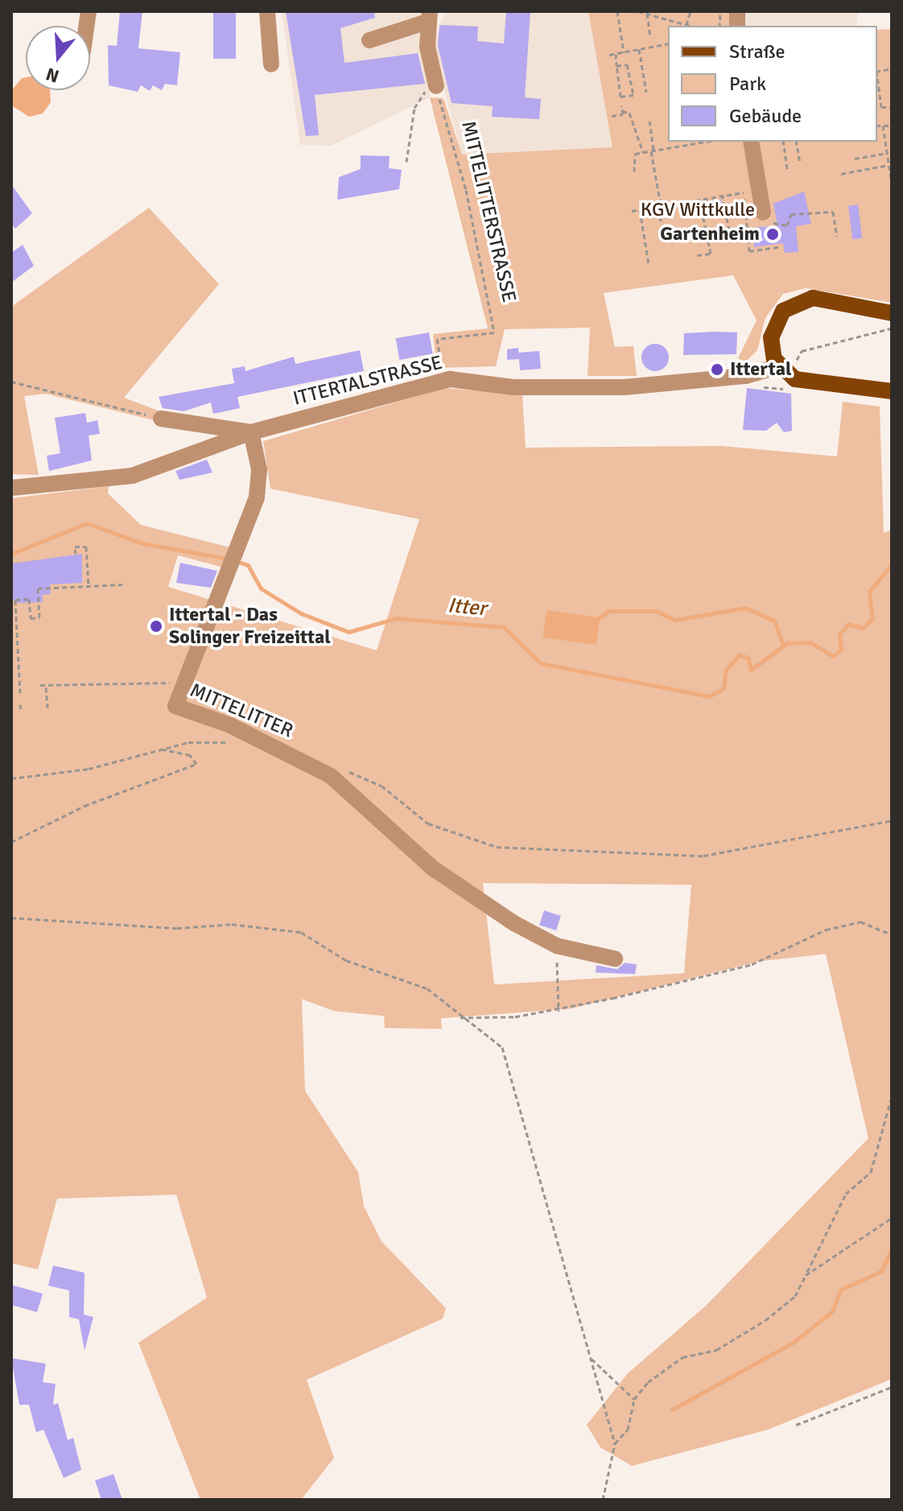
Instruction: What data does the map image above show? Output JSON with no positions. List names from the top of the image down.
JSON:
{
  "streets": {
    "street": ["ITTERTALSTRASSE", "MITTELITTER"],
    "path": ["MITTELITTERSTRASSE"]
  },
  "crossings": [
    ["ITTERTALSTRASSE", "MITTELITTER"]
  ],
  "water": ["Itter"],
  "parks": ["KGV Wittkulle"],
  "places": ["Gartenheim", "Ittertal", "Ittertal - Das Solinger Freizeittal"],
  "legend": ["Straße", "Park", "Gebäude"],
  "north": "bottom"
}
